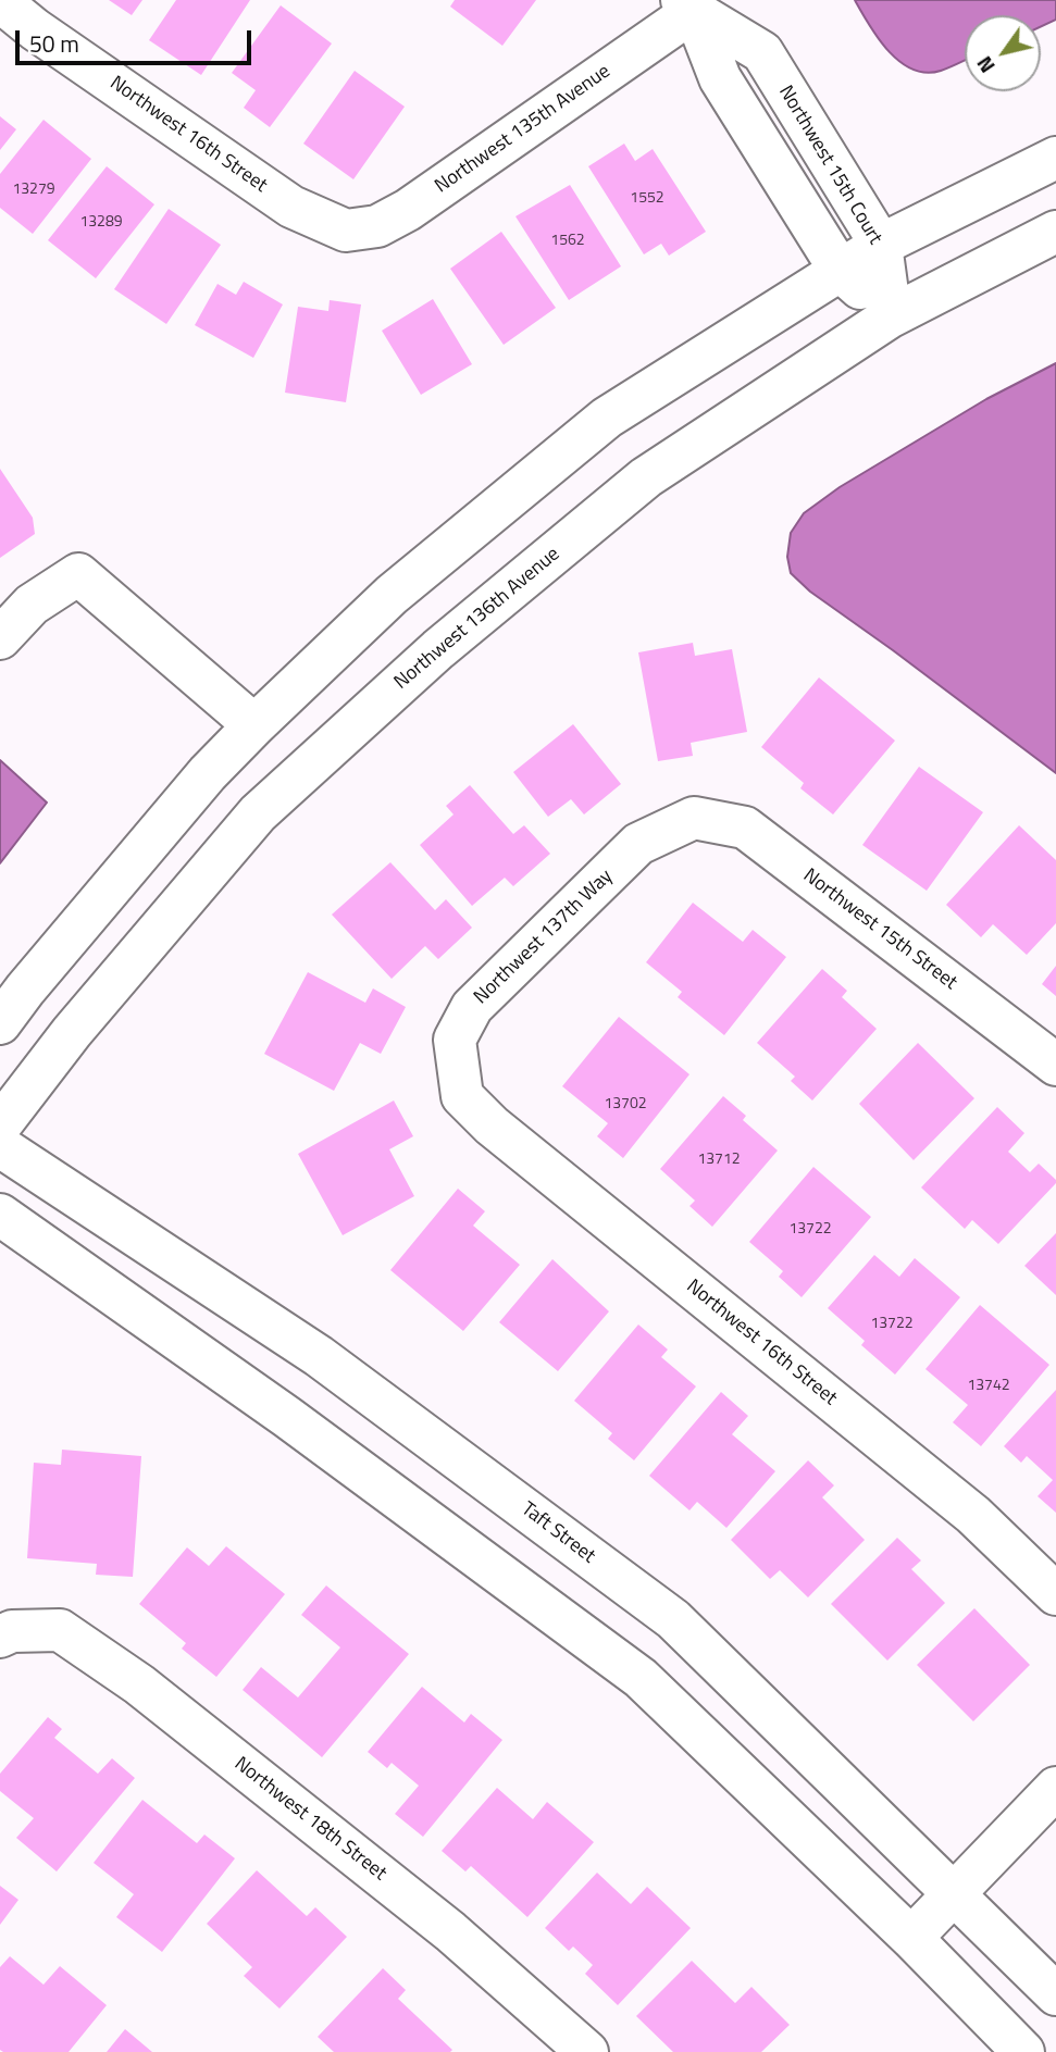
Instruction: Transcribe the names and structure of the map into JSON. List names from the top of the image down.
{
  "streets": {
    "street": [
      "Northwest 135th Avenue",
      "Northwest 16th Street",
      "Northwest 15th Court",
      "Northwest 136th Avenue",
      "Northwest 15th Street",
      "Northwest 137th Way",
      "Taft Street",
      "Northwest 18th Street"
    ]
  },
  "crossings": [
    ["Northwest 135th Avenue", "Northwest 16th Street"],
    ["Northwest 135th Avenue", "Northwest 15th Court"],
    ["Northwest 16th Street", "Northwest 137th Way"],
    ["Northwest 15th Court", "Northwest 136th Avenue"],
    ["Northwest 15th Street", "Northwest 137th Way"]
  ],
  "house_numbers": [
    "13279",
    "1552",
    "13289",
    "1562",
    "13702",
    "13712",
    "13722",
    "13722",
    "13742"
  ],
  "scale_bar": "50 m",
  "north": "bottom left"
}
